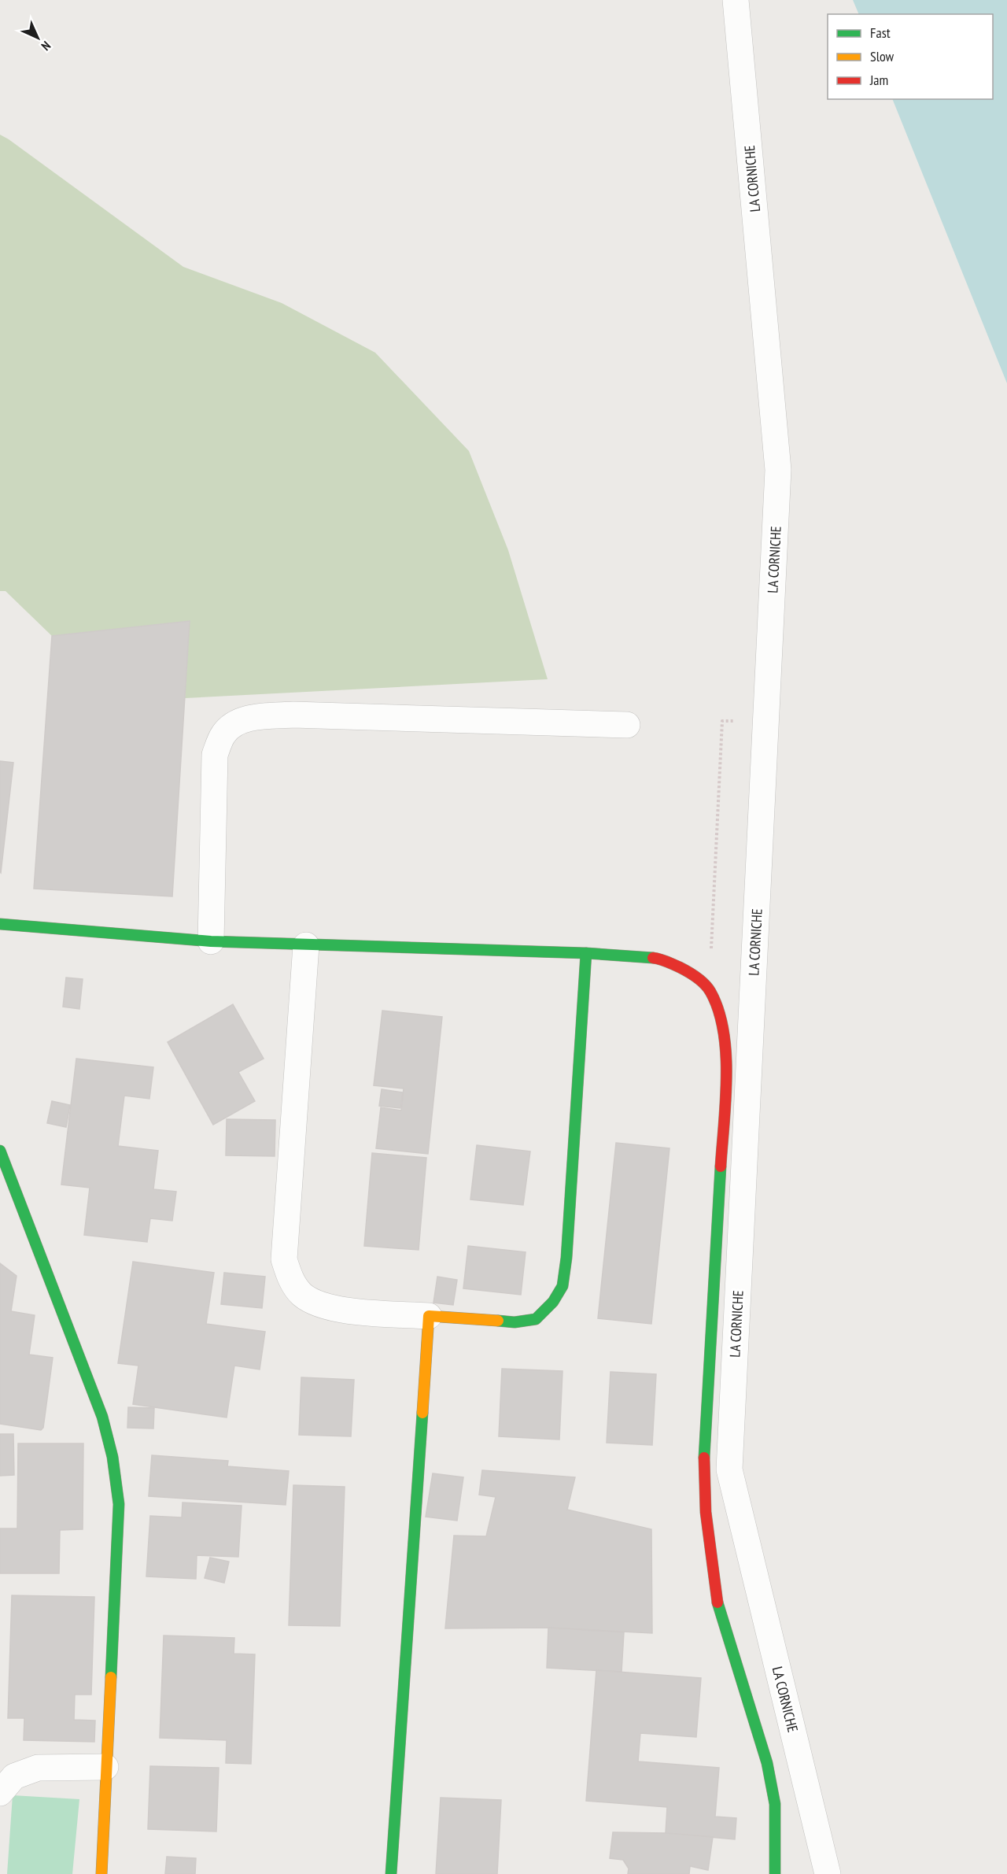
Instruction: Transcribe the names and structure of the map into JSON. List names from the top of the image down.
{
  "streets": {
    "street": ["LA CORNICHE"]
  },
  "legend": ["Fast", "Slow", "Jam"],
  "north": "bottom right"
}
